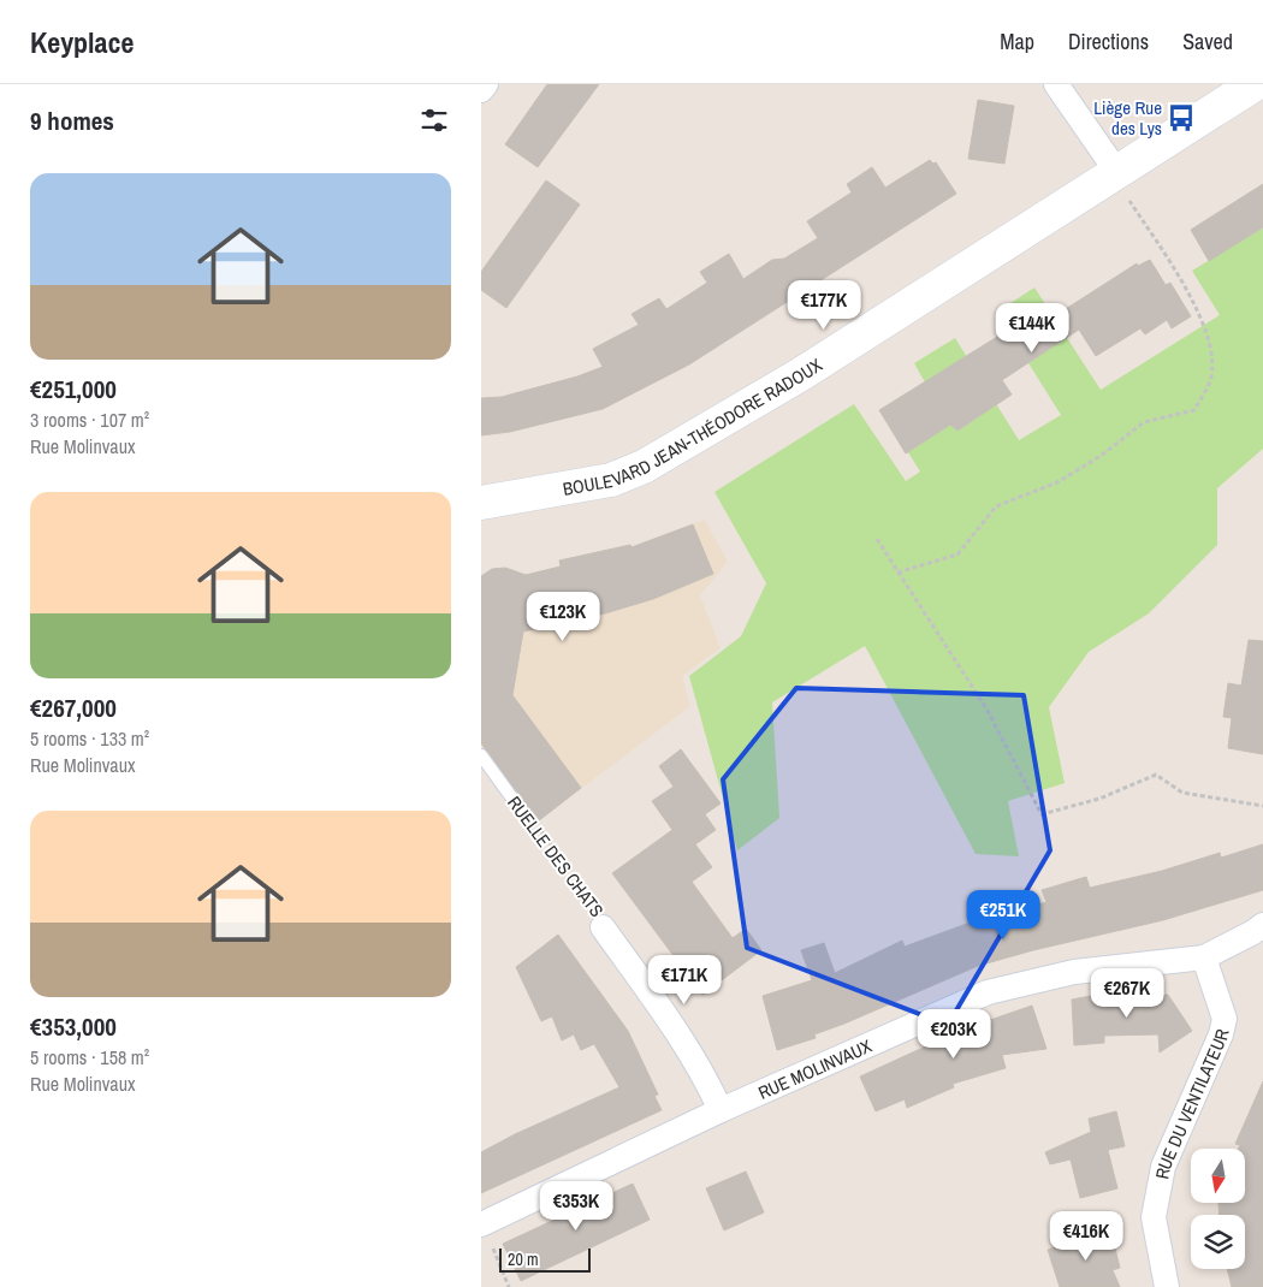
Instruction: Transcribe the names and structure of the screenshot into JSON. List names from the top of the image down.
{
  "streets": {
    "street": [
      "BOULEVARD JEAN-THÉODORE RADOUX",
      "RUELLE DES CHATS",
      "RUE MOLINVAUX",
      "RUE DU VENTILATEUR"
    ]
  },
  "crossings": [
    ["RUELLE DES CHATS", "RUE MOLINVAUX"],
    ["RUE MOLINVAUX", "RUE DU VENTILATEUR"]
  ],
  "places": {
    "bus stop": ["Liège Rue des Lys"]
  },
  "scale_bar": "20 m",
  "north": "bottom",
  "page": {
    "header": "Keyplace",
    "nav": ["Map", "Directions", "Saved"],
    "heading": "9 homes",
    "list": [
      {
        "name": "€251,000",
        "note": "3 rooms · 107 m² · Rue Molinvaux"
      },
      {
        "name": "€267,000",
        "note": "5 rooms · 133 m² · Rue Molinvaux"
      },
      {
        "name": "€353,000",
        "note": "5 rooms · 158 m² · Rue Molinvaux"
      }
    ],
    "price": [
      "€177K",
      "€144K",
      "€123K",
      "€251K",
      "€171K",
      "€267K",
      "€203K",
      "€353K",
      "€416K"
    ],
    "scale": "20 m"
  }
}
